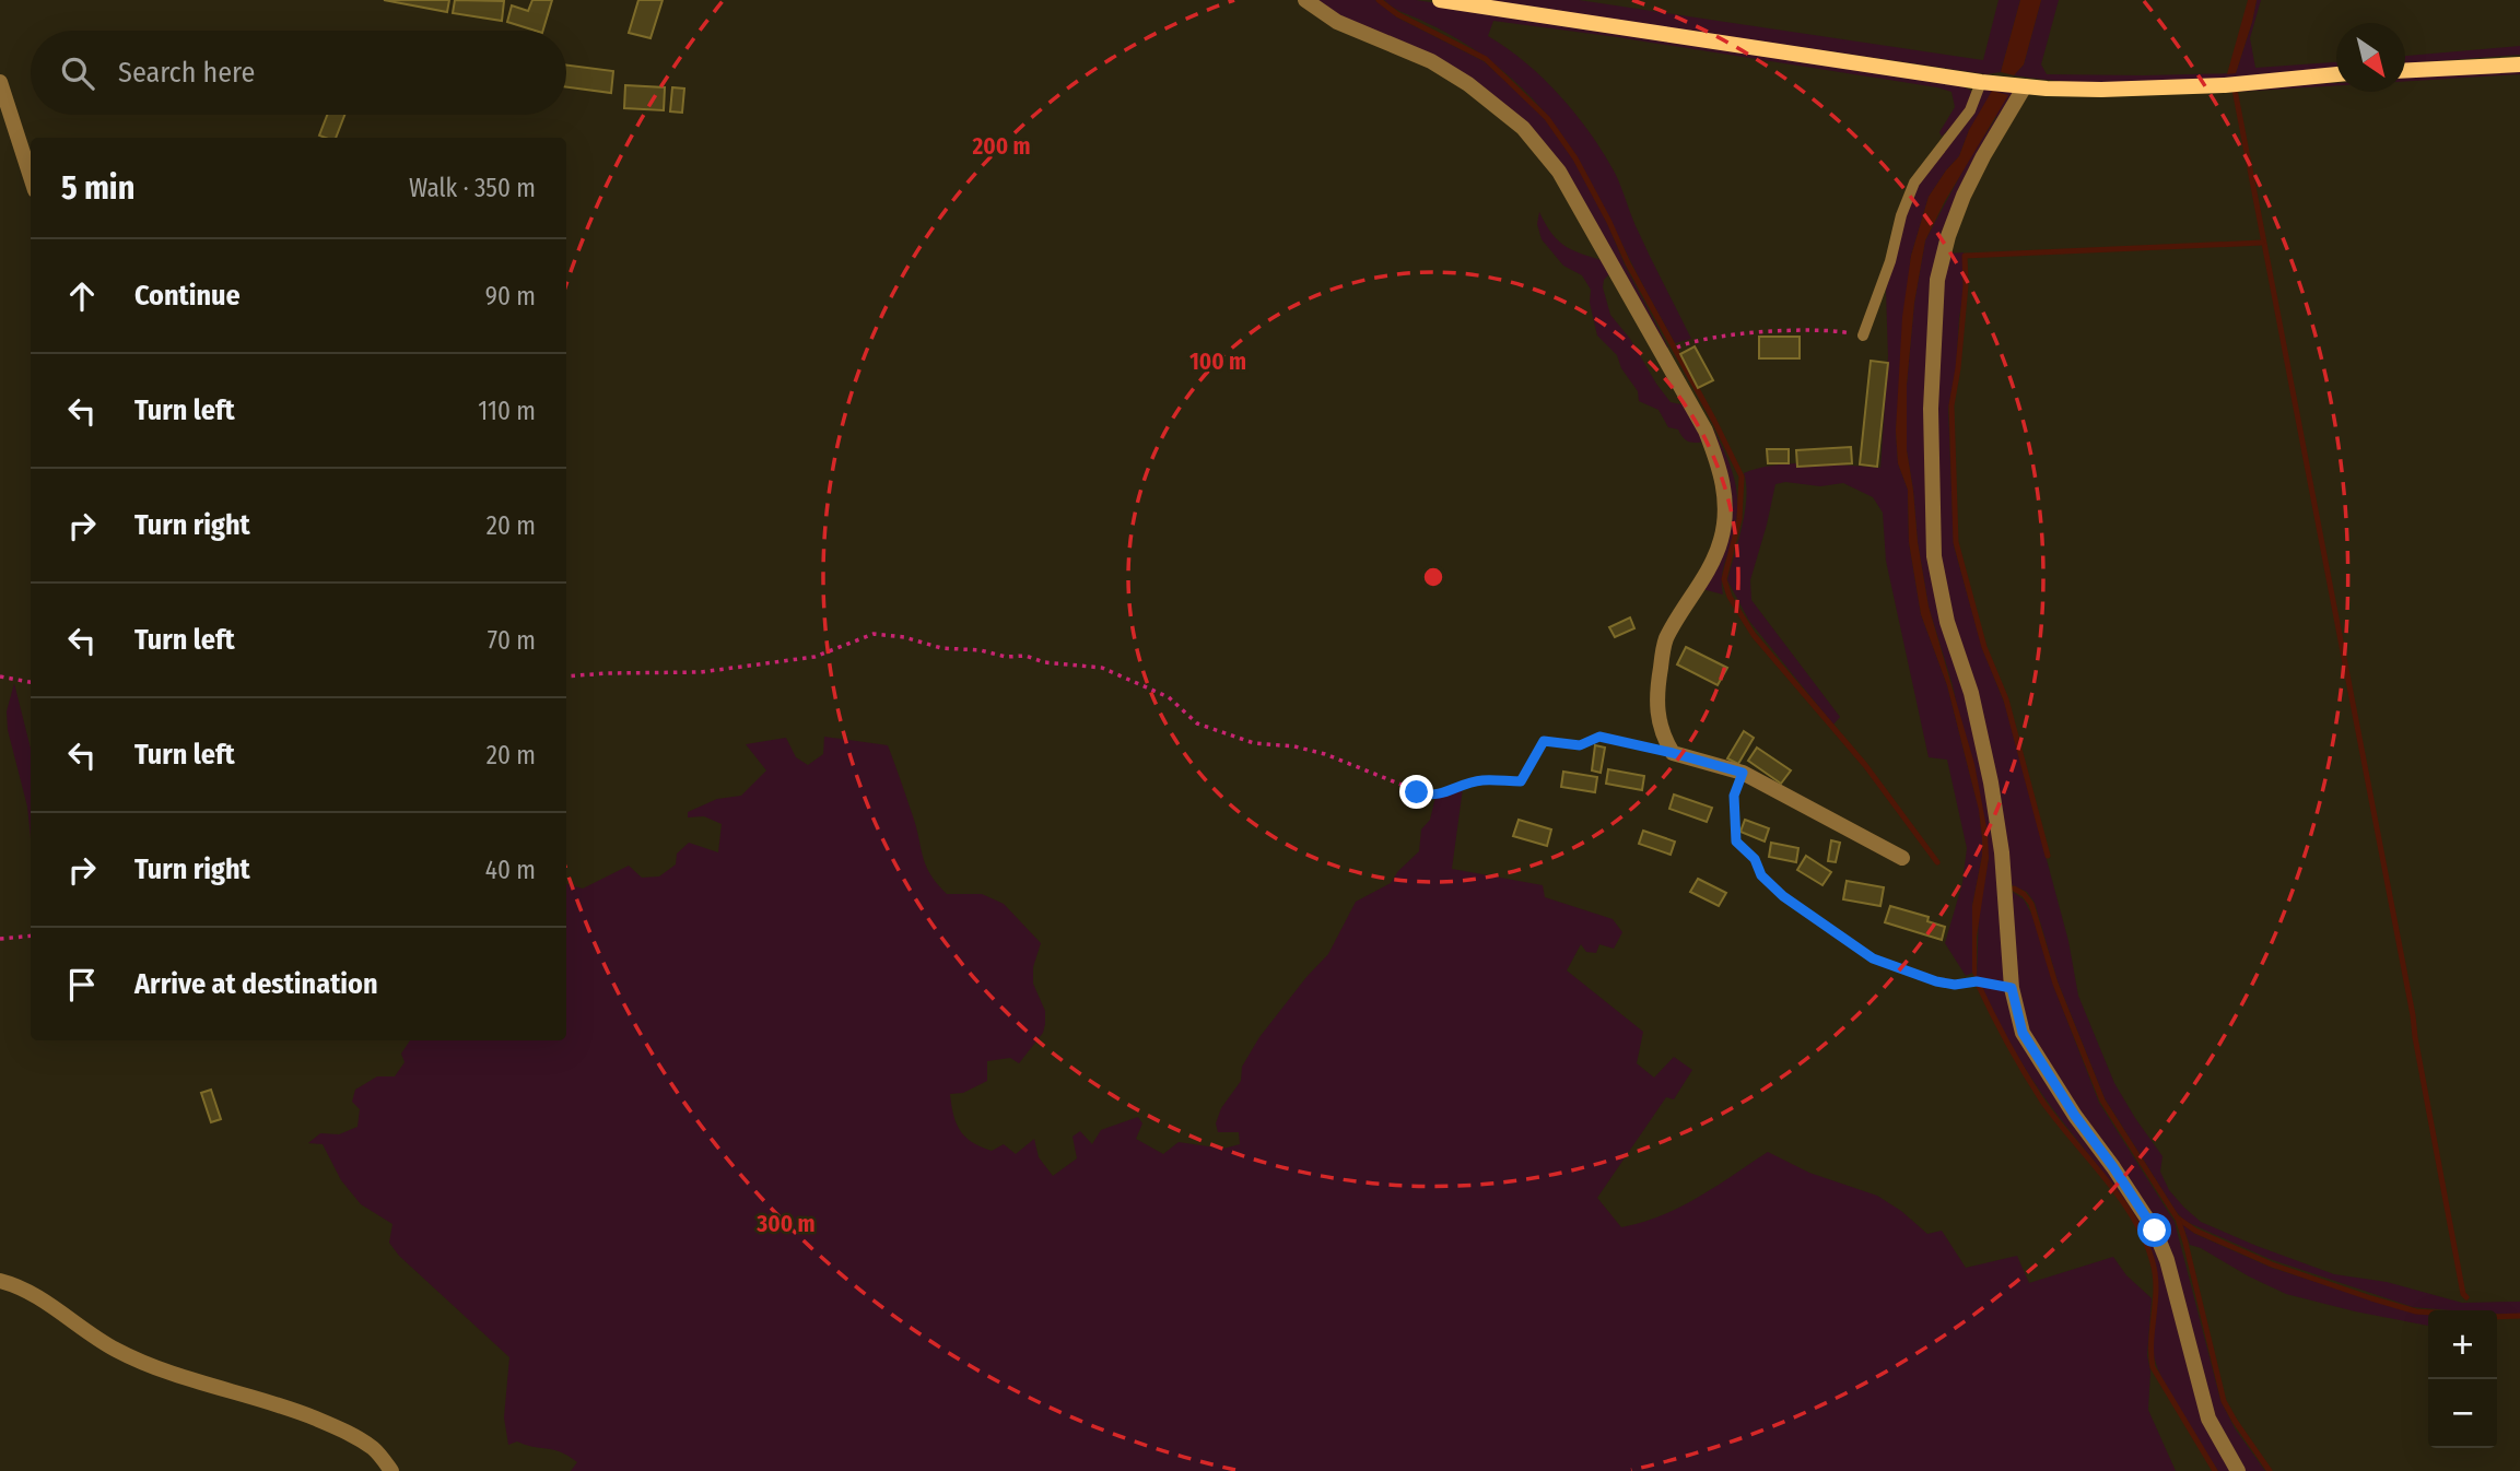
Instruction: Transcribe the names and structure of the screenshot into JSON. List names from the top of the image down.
{
  "north": "bottom right",
  "page": {
    "search": "Search here",
    "heading": ["5 min", "Walk · 350 m"],
    "list": [
      ["Continue", "90 m"],
      ["Turn left", "110 m"],
      ["Turn right", "20 m"],
      ["Turn left", "70 m"],
      ["Turn left", "20 m"],
      ["Turn right", "40 m"],
      "Arrive at destination"
    ],
    "map_buttons": ["+", "−"]
  },
  "rings": ["200 m", "100 m", "300 m"]
}
